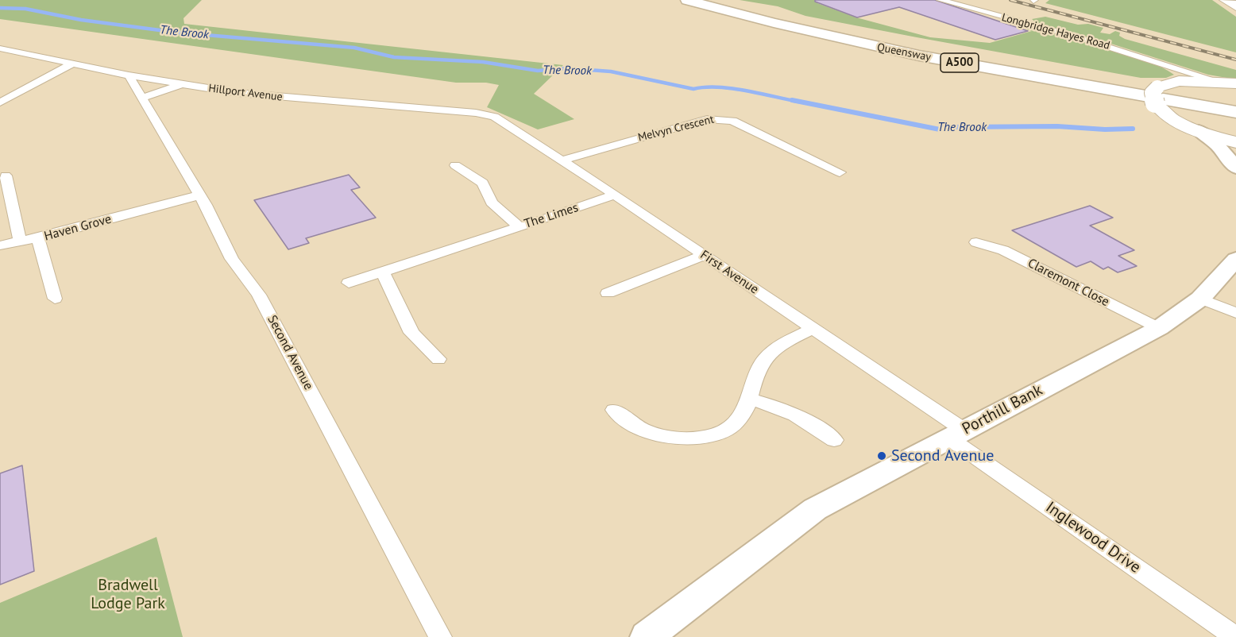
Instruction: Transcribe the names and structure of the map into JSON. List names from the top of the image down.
{
  "streets": {
    "highway": ["Queensway", "A500"],
    "main road": ["Porthill Bank"],
    "street": [
      "Longbridge Hayes Road",
      "Hillport Avenue",
      "Melvyn Crescent",
      "The Limes",
      "Haven Grove",
      "First Avenue",
      "Claremont Close",
      "Second Avenue",
      "Inglewood Drive"
    ]
  },
  "crossings": [
    ["Hillport Avenue", "First Avenue"],
    ["Hillport Avenue", "Second Avenue"],
    ["Melvyn Crescent", "First Avenue"],
    ["The Limes", "First Avenue"],
    ["Haven Grove", "Second Avenue"],
    ["First Avenue", "Porthill Bank"],
    ["First Avenue", "Inglewood Drive"],
    ["Claremont Close", "Porthill Bank"],
    ["Porthill Bank", "Inglewood Drive"]
  ],
  "water": ["The Brook"],
  "parks": ["Bradwell Lodge Park"],
  "places": ["Second Avenue"]
}
